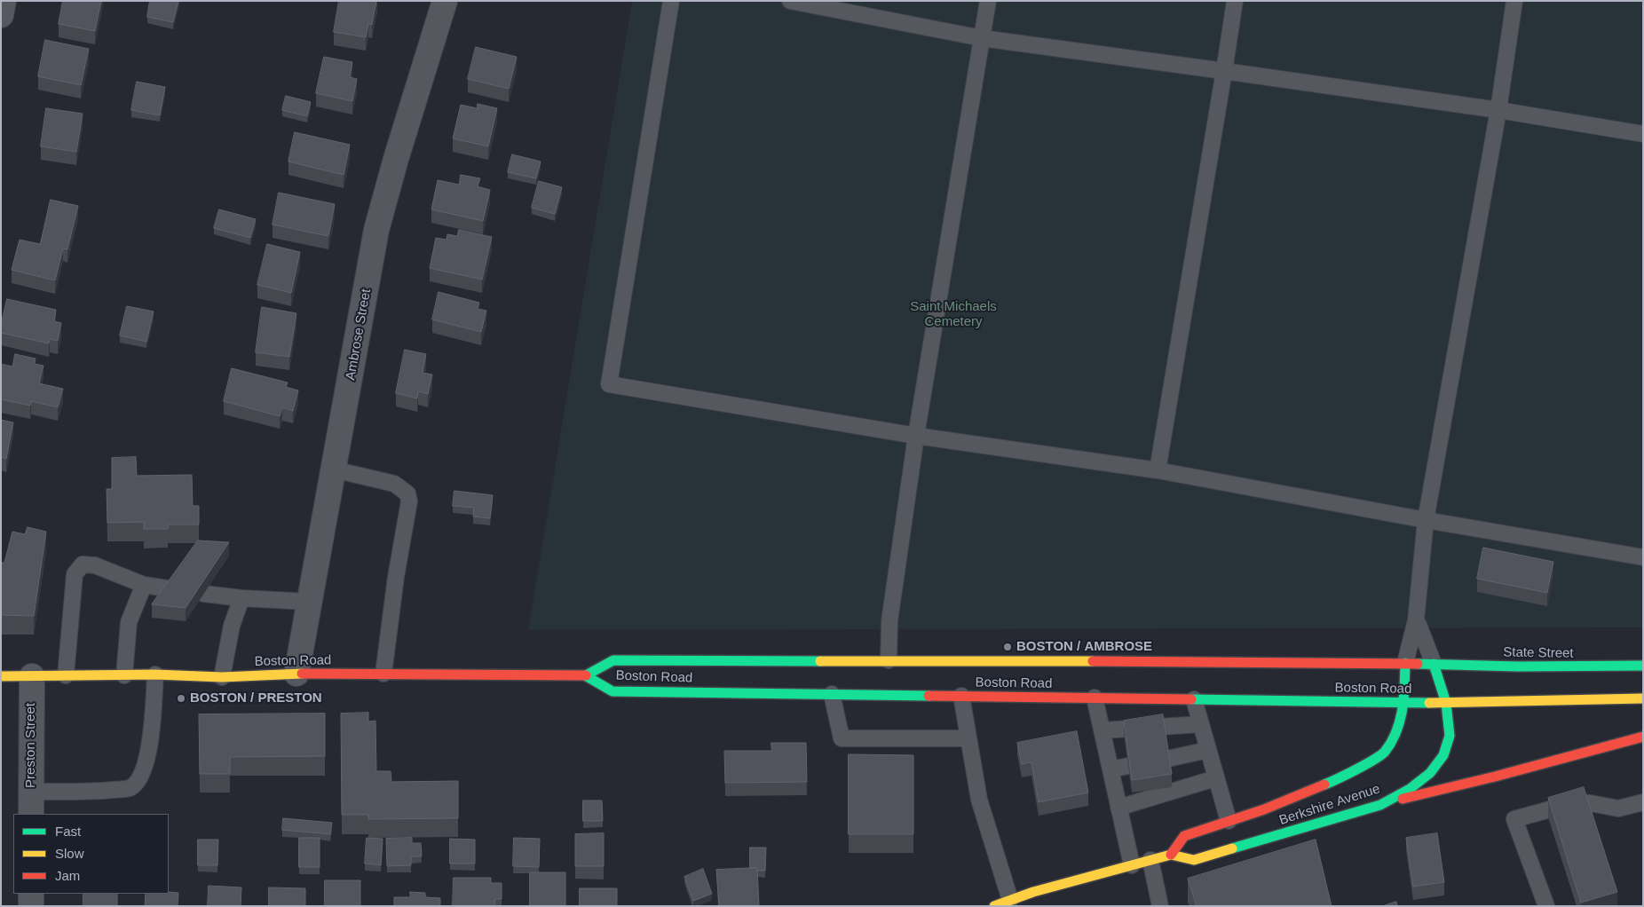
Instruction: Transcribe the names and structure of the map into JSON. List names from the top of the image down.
{
  "streets": {
    "main road": ["State Street", "Boston Road", "Berkshire Avenue"],
    "street": ["Ambrose Street", "Preston Street"]
  },
  "crossings": [
    ["Ambrose Street", "Boston Road"],
    ["State Street", "Boston Road"],
    ["State Street", "Berkshire Avenue"],
    ["Boston Road", "Preston Street"],
    ["Boston Road", "Berkshire Avenue"]
  ],
  "parks": ["Saint Michaels Cemetery"],
  "places": ["BOSTON / AMBROSE", "BOSTON / PRESTON"],
  "legend": ["Fast", "Slow", "Jam"]
}
